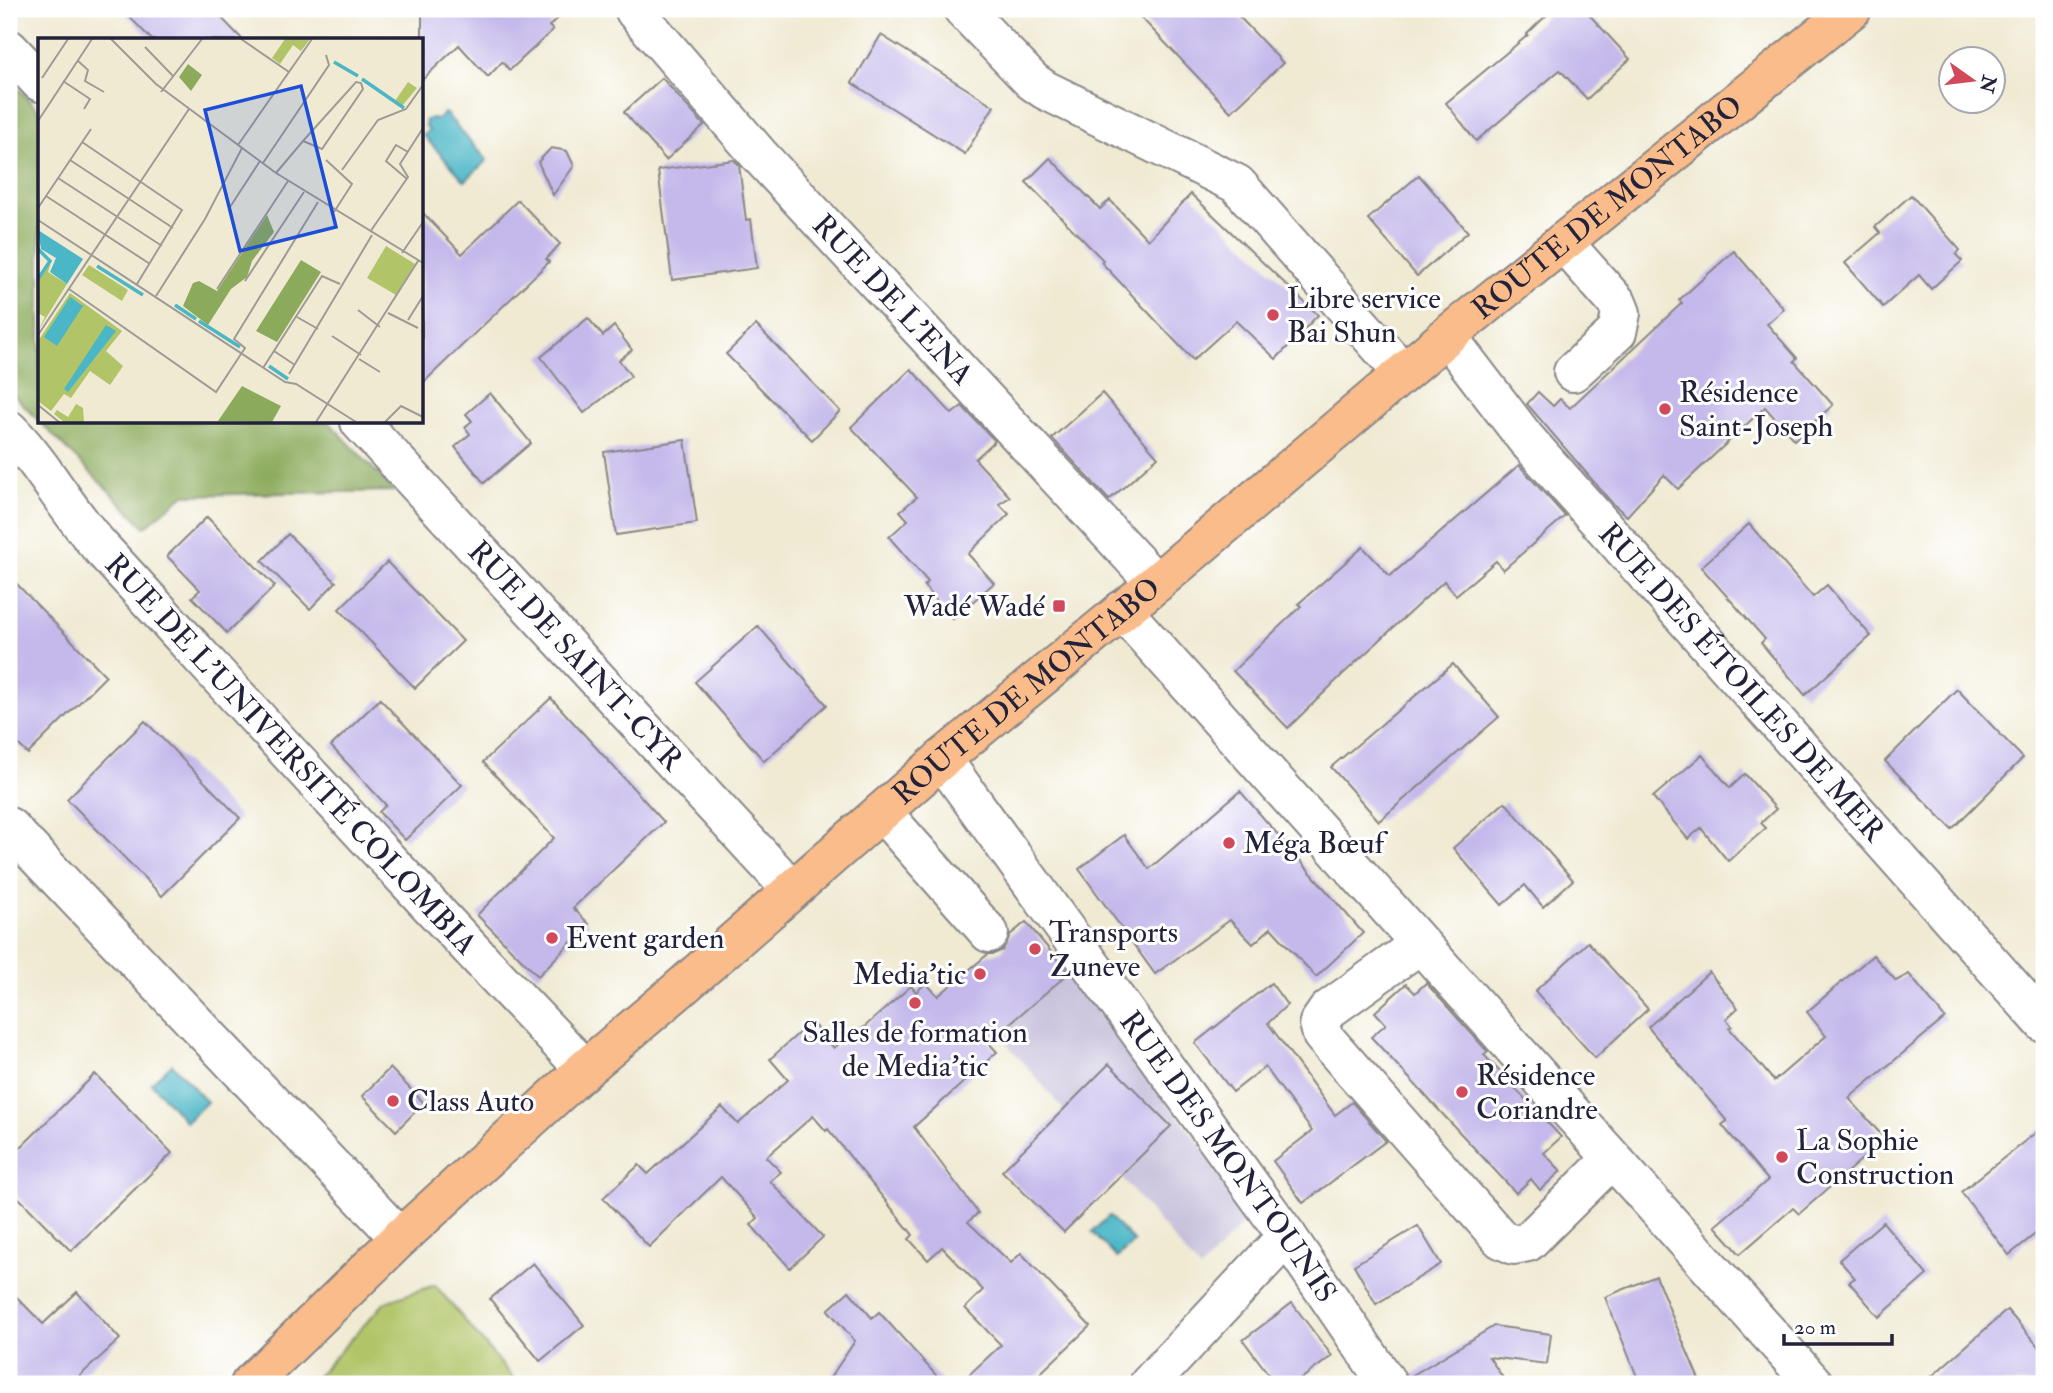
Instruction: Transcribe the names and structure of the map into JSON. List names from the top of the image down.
{
  "streets": {
    "main road": ["ROUTE DE MONTABO"],
    "street": [
      "RUE DE L'ENA",
      "RUE DE SAINT-CYR",
      "RUE DES ÉTOILES DE MER",
      "RUE DE L'UNIVERSITÉ COLOMBIA",
      "RUE DES MONTOUNIS"
    ]
  },
  "crossings": [
    ["ROUTE DE MONTABO", "RUE DE L'ENA"],
    ["ROUTE DE MONTABO", "RUE DE SAINT-CYR"],
    ["ROUTE DE MONTABO", "RUE DES ÉTOILES DE MER"],
    ["ROUTE DE MONTABO", "RUE DE L'UNIVERSITÉ COLOMBIA"],
    ["ROUTE DE MONTABO", "RUE DES MONTOUNIS"]
  ],
  "places": {
    "other": [
      "Libre service Bai Shun",
      "Résidence Saint-Joseph",
      "Méga Bœuf",
      "Event garden",
      "Transports Zuneve",
      "Media'tic",
      "Salles de formation de Media'tic",
      "Résidence Coriandre",
      "Class Auto",
      "La Sophie Construction"
    ],
    "transit": ["Wadé Wadé"]
  },
  "scale_bar": "20 m",
  "north": "right"
}
